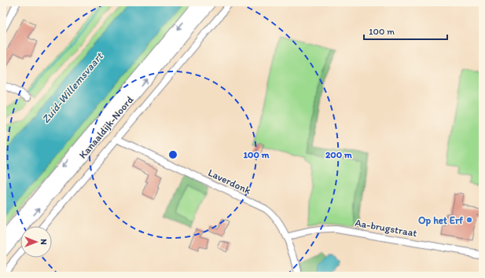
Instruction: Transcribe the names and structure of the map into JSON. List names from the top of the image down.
{
  "streets": {
    "highway": ["Kanaaldijk-Noord"],
    "street": ["Laverdonk", "Aa-brugstraat"]
  },
  "crossings": [
    ["Kanaaldijk-Noord", "Laverdonk"],
    ["Laverdonk", "Aa-brugstraat"]
  ],
  "water": ["Zuid-Willemsvaart"],
  "places": ["Op het Erf"],
  "scale_bar": "100 m",
  "north": "right",
  "rings": ["100 m", "200 m"]
}
